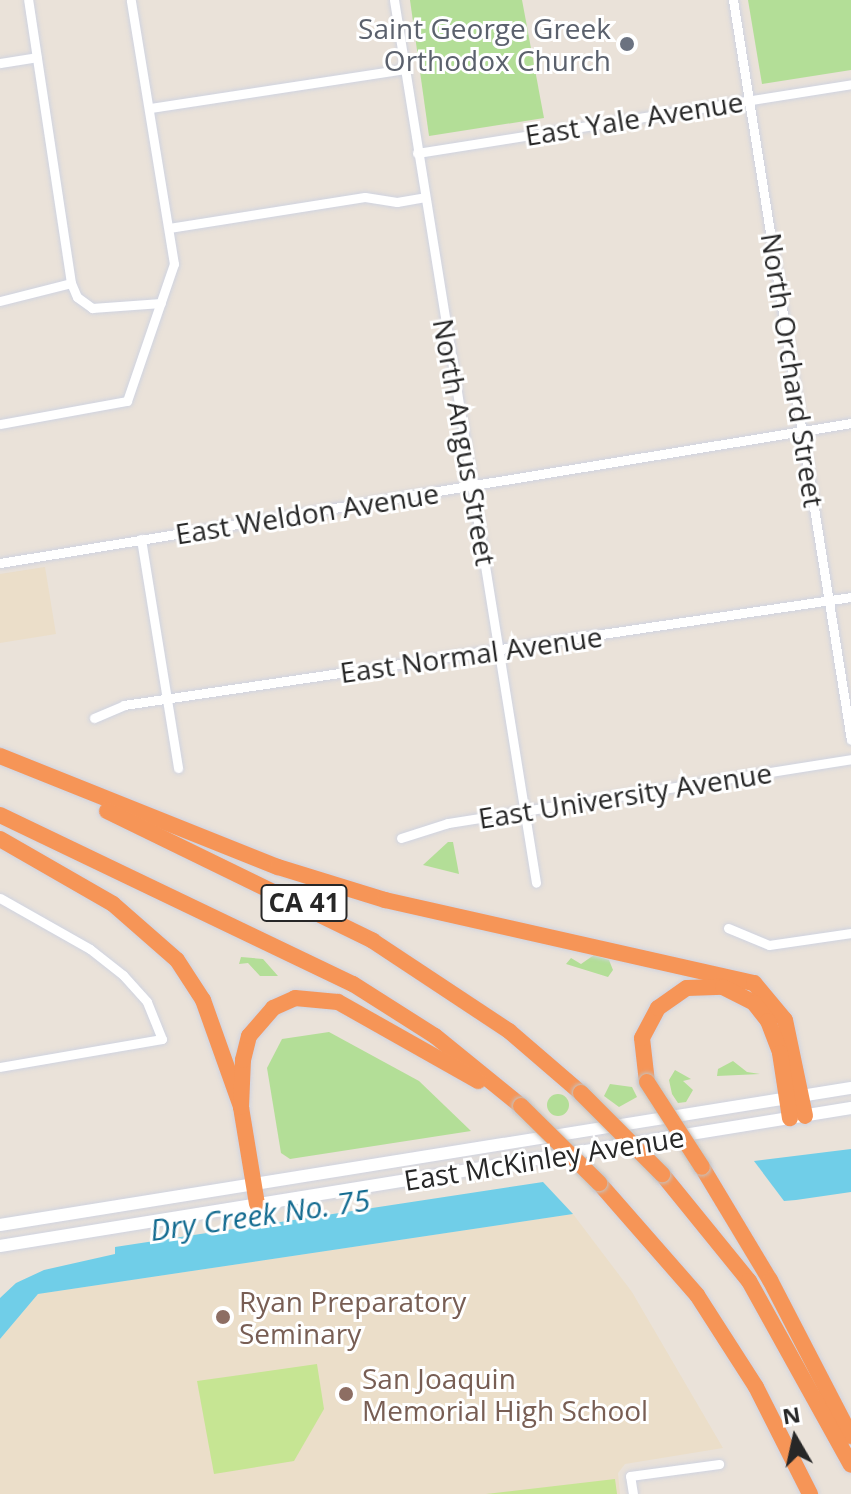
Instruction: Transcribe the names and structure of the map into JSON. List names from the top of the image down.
{
  "streets": {
    "highway": ["CA 41"],
    "main road": ["East McKinley Avenue"],
    "street": [
      "East Yale Avenue",
      "North Orchard Street",
      "North Angus Street",
      "East Weldon Avenue",
      "East Normal Avenue",
      "East University Avenue"
    ]
  },
  "crossings": [
    ["East Yale Avenue", "North Orchard Street"],
    ["East Yale Avenue", "North Angus Street"],
    ["North Orchard Street", "East Weldon Avenue"],
    ["North Orchard Street", "East Normal Avenue"],
    ["North Angus Street", "East Weldon Avenue"],
    ["North Angus Street", "East Normal Avenue"],
    ["North Angus Street", "East University Avenue"]
  ],
  "water": ["Dry Creek No. 75"],
  "places": ["Saint George Greek Orthodox Church", "Ryan Preparatory Seminary", "San Joaquin Memorial High School"],
  "north": "top"
}
